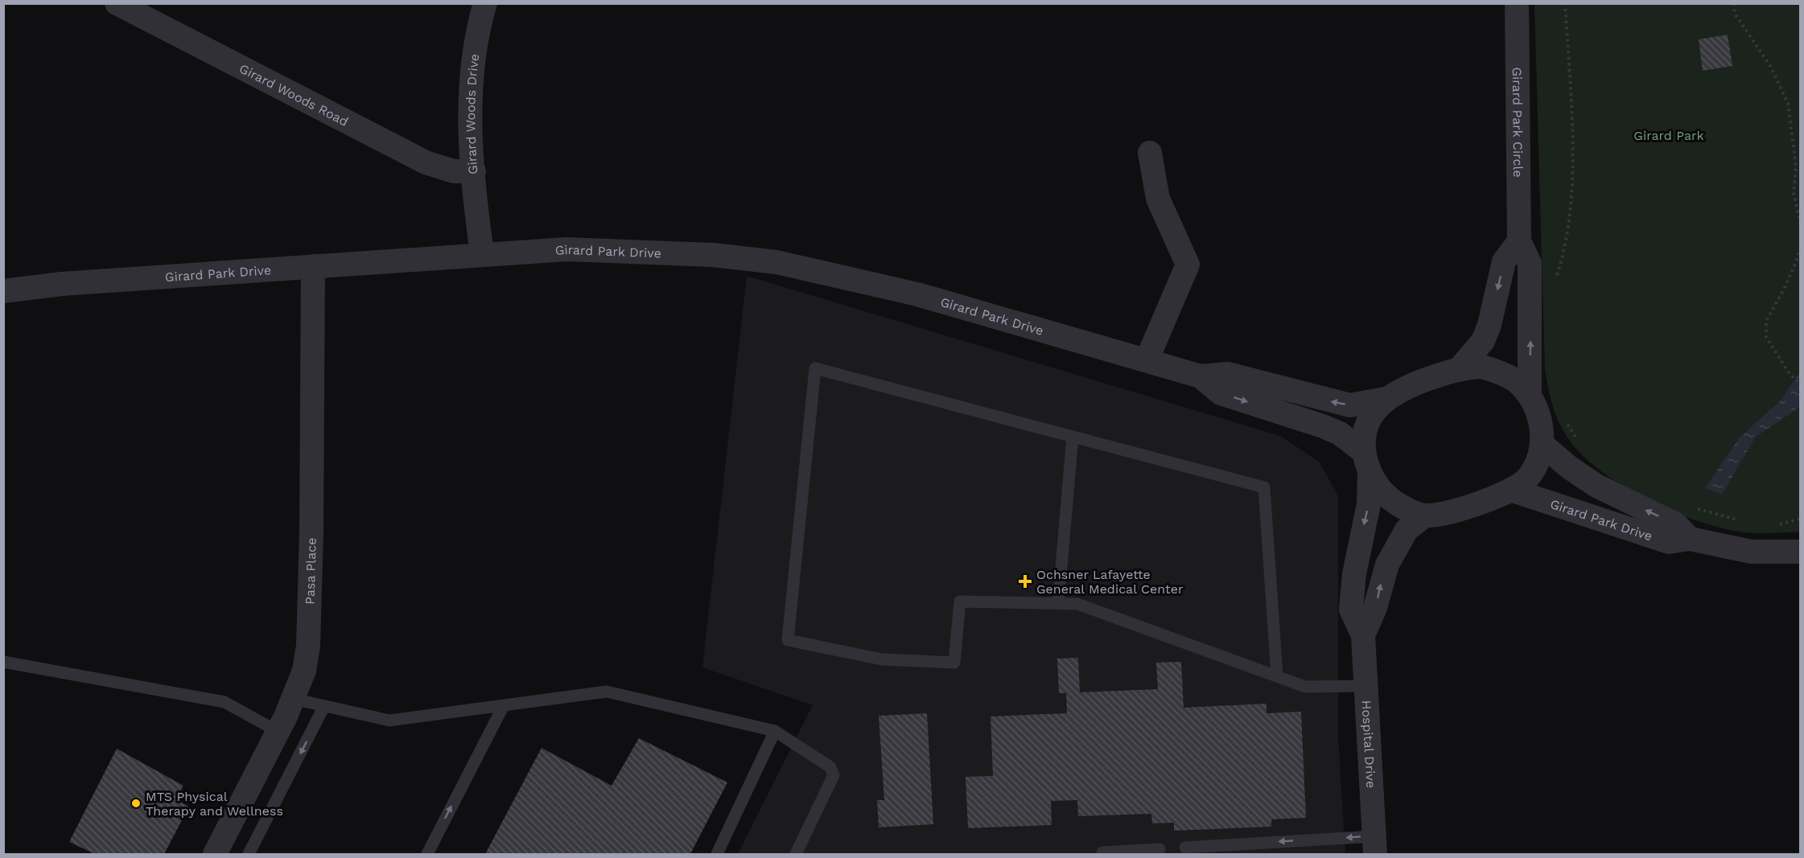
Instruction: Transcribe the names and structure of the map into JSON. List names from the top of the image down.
{
  "streets": {
    "street": [
      "Girard Woods Road",
      "Girard Woods Drive",
      "Girard Park Circle",
      "Girard Park Drive",
      "Pasa Place",
      "Hospital Drive"
    ]
  },
  "crossings": [
    ["Girard Woods Road", "Girard Woods Drive"],
    ["Girard Woods Drive", "Girard Park Drive"],
    ["Girard Park Circle", "Girard Park Drive"],
    ["Girard Park Circle", "Hospital Drive"],
    ["Girard Park Drive", "Pasa Place"],
    ["Girard Park Drive", "Hospital Drive"]
  ],
  "one_way": ["Girard Park Circle"],
  "parks": ["Girard Park"],
  "places": {
    "health": ["Ochsner Lafayette General Medical Center"],
    "other": ["MTS Physical Therapy and Wellness"]
  }
}
